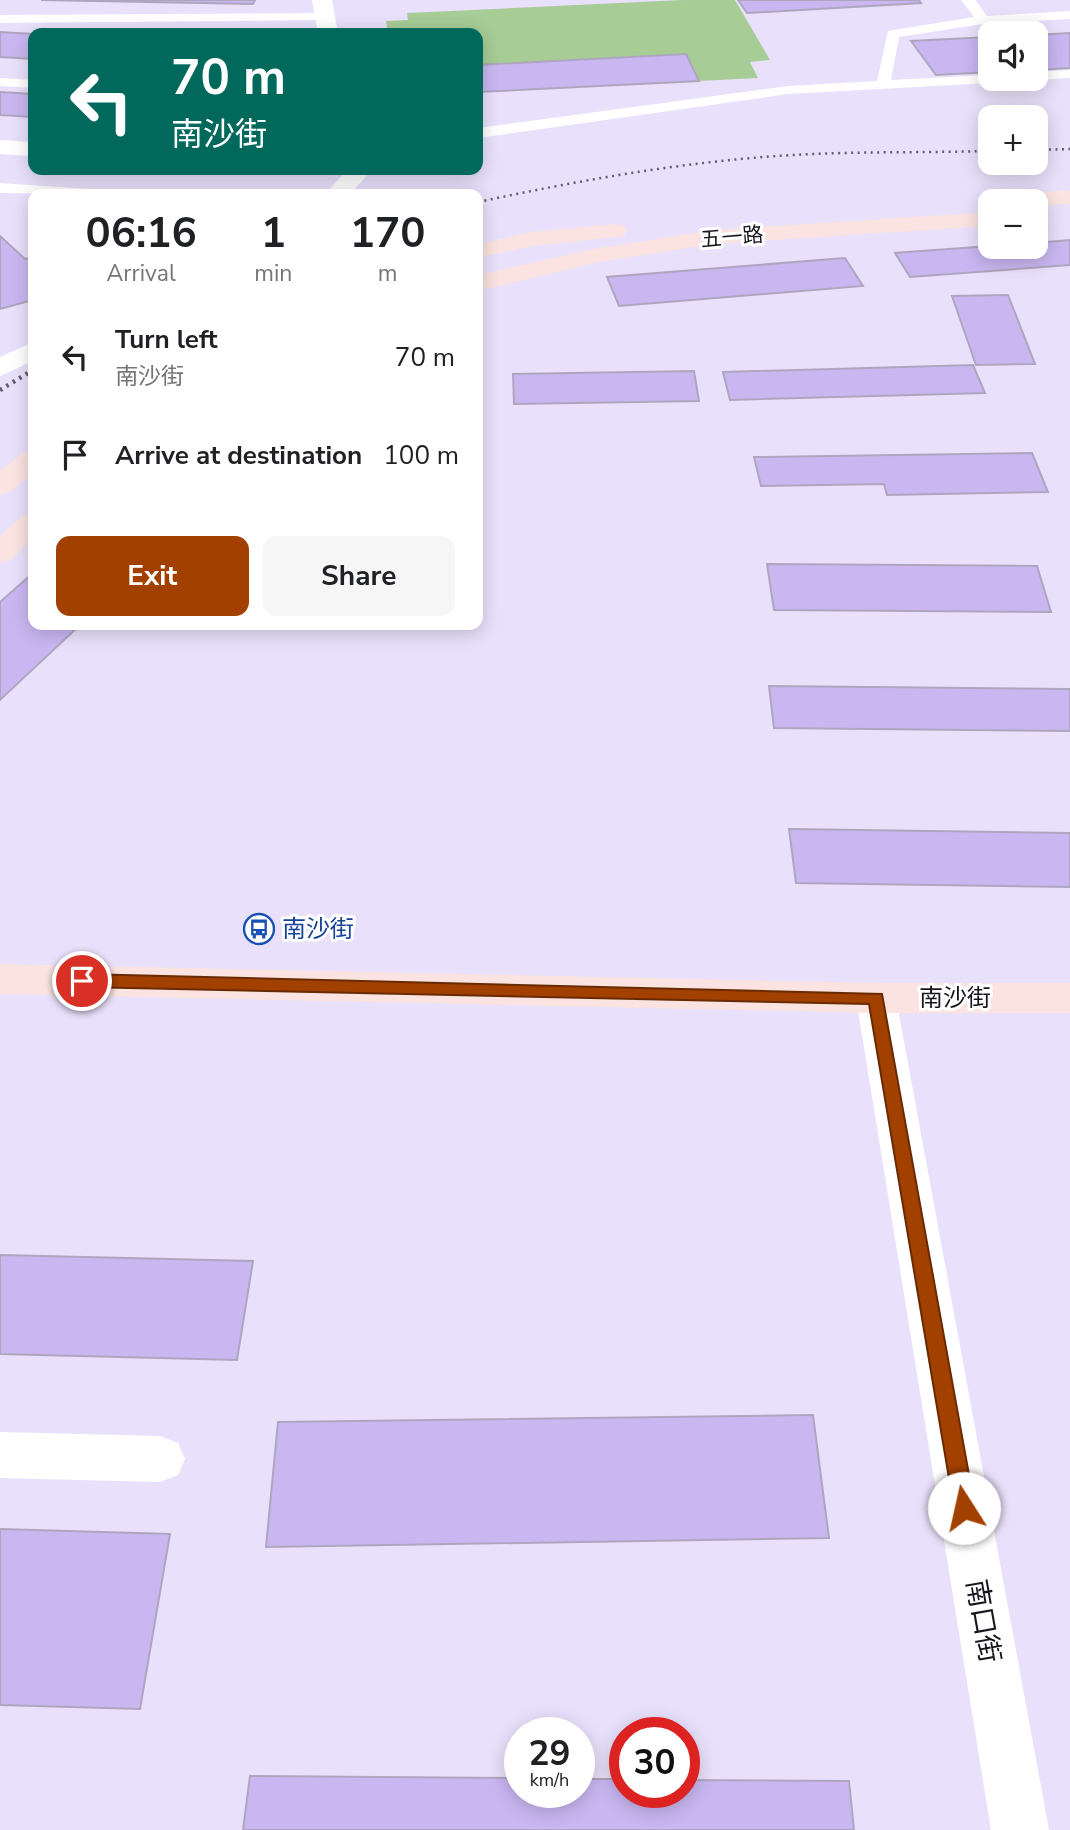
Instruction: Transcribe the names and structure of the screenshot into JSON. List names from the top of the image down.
{
  "streets": {
    "main road": ["五一路", "南沙街"],
    "street": ["南口街"]
  },
  "crossings": [
    ["南沙街", "南口街"]
  ],
  "places": {
    "bus stop": ["南沙街"]
  },
  "page": {
    "map_buttons": ["+", "−"],
    "turn": ["70 m", "南沙街"],
    "eta": [
      "06:16",
      "Arrival",
      "1",
      "min",
      "170",
      "m"
    ],
    "list": [
      {
        "name": "Turn left",
        "note": "南沙街",
        "value": "70 m"
      },
      {
        "name": "Arrive at destination",
        "value": "100 m"
      }
    ],
    "buttons": ["Exit", "Share"],
    "speed": "29 km/h",
    "limit": "30"
  }
}
